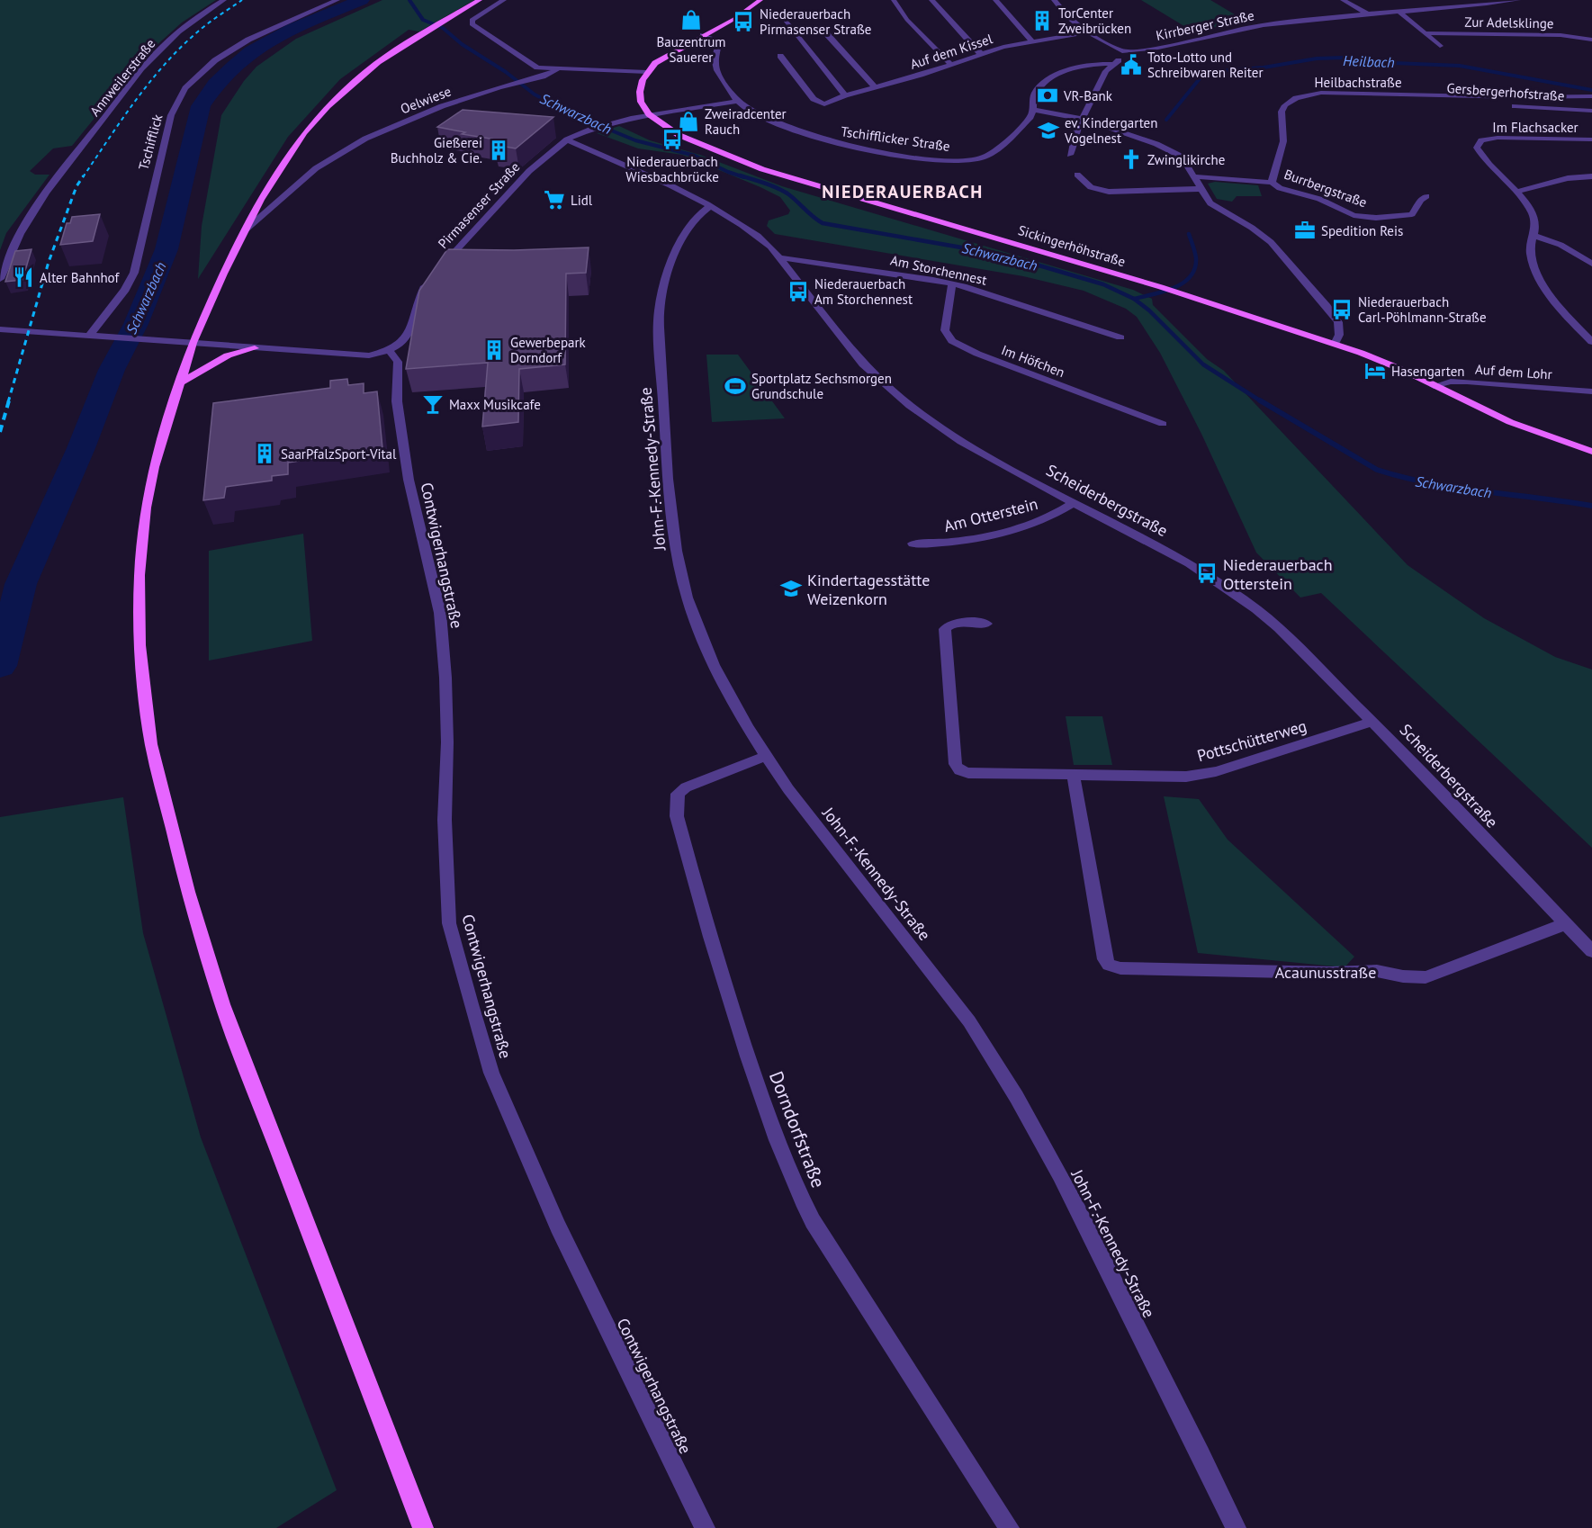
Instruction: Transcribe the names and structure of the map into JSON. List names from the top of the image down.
{
  "streets": {
    "main road": ["Sickingerhöhstraße"],
    "street": [
      "Zur Adelsklinge",
      "Kirrberger Straße",
      "Auf dem Kissel",
      "Annweilerstraße",
      "Heilbachstraße",
      "Gersbergerhofstraße",
      "Oelwiese",
      "Im Flachsacker",
      "Tschifflicker Straße",
      "Tschifflick",
      "Burrbergstraße",
      "Pirmasenser Straße",
      "Am Storchennest",
      "Im Höfchen",
      "Auf dem Lohr",
      "John-F.-Kennedy-Straße",
      "Scheiderbergstraße",
      "Am Otterstein",
      "Contwigerhangstraße",
      "Pottschütterweg",
      "Acaunusstraße",
      "Dorndorfstraße"
    ]
  },
  "crossings": [
    ["Heilbachstraße", "Gersbergerhofstraße"],
    ["Heilbachstraße", "Burrbergstraße"],
    ["Tschifflicker Straße", "Pirmasenser Straße"],
    ["Pirmasenser Straße", "Sickingerhöhstraße"],
    ["Pirmasenser Straße", "Scheiderbergstraße"],
    ["Sickingerhöhstraße", "Auf dem Lohr"],
    ["Am Storchennest", "Im Höfchen"],
    ["Am Storchennest", "Scheiderbergstraße"],
    ["John-F.-Kennedy-Straße", "Scheiderbergstraße"],
    ["John-F.-Kennedy-Straße", "Dorndorfstraße"],
    ["Scheiderbergstraße", "Am Otterstein"],
    ["Scheiderbergstraße", "Pottschütterweg"],
    ["Scheiderbergstraße", "Acaunusstraße"],
    ["Pottschütterweg", "Acaunusstraße"]
  ],
  "districts": ["NIEDERAUERBACH"],
  "water": ["Heilbach", "Schwarzbach"],
  "places": {
    "shop": ["Bauzentrum Sauerer", "Zweiradcenter Rauch"],
    "building": [
      "TorCenter Zweibrücken",
      "Gießerei Buchholz & Cie.",
      "Gewerbepark Dorndorf",
      "SaarPfalzSport-Vital"
    ],
    "bus stop": [
      "Niederauerbach Pirmasenser Straße",
      "Niederauerbach Wiesbachbrücke",
      "Niederauerbach Am Storchennest",
      "Niederauerbach Carl-Pöhlmann-Straße",
      "Niederauerbach Otterstein"
    ],
    "public building": ["Toto-Lotto und Schreibwaren Reiter"],
    "bank": ["VR-Bank"],
    "school or university": ["ev. Kindergarten Vogelnest", "Kindertagesstätte Weizenkorn"],
    "church": ["Zwinglikirche"],
    "supermarket": ["Lidl"],
    "office": ["Spedition Reis"],
    "restaurant": ["Alter Bahnhof"],
    "hotel": ["Hasengarten"],
    "sports": ["Sportplatz Sechsmorgen Grundschule"],
    "bar": ["Maxx Musikcafe"]
  }
}
